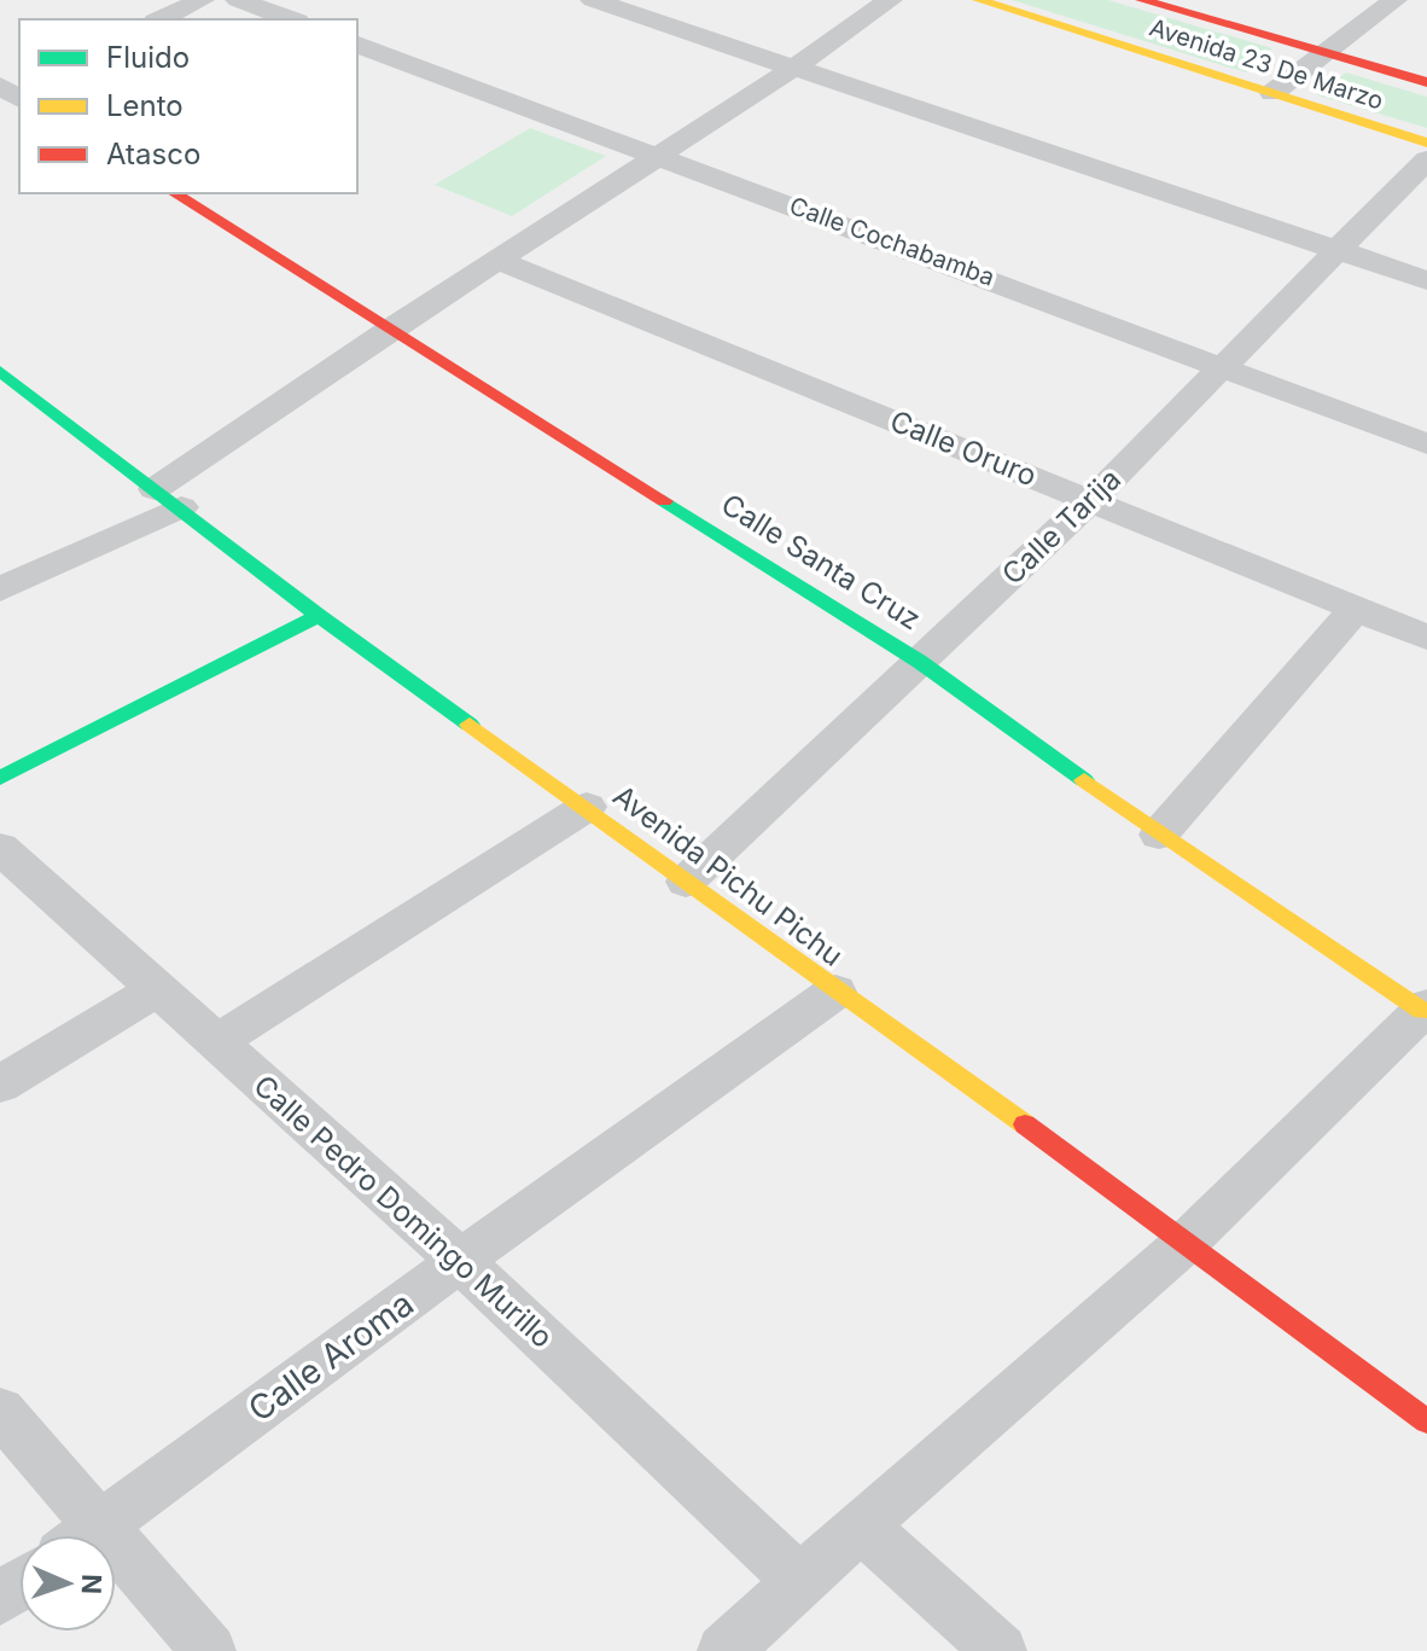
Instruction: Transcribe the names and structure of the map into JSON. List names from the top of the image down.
{
  "streets": {
    "street": [
      "Avenida 23 De Marzo",
      "Calle Cochabamba",
      "Calle Oruro",
      "Calle Tarija",
      "Calle Santa Cruz",
      "Avenida Pichu Pichu",
      "Calle Pedro Domingo Murillo",
      "Calle Aroma"
    ]
  },
  "crossings": [
    ["Calle Cochabamba", "Calle Tarija"],
    ["Calle Oruro", "Calle Tarija"],
    ["Calle Tarija", "Calle Santa Cruz"],
    ["Calle Tarija", "Avenida Pichu Pichu"],
    ["Avenida Pichu Pichu", "Calle Aroma"],
    ["Calle Pedro Domingo Murillo", "Calle Aroma"]
  ],
  "legend": ["Fluido", "Lento", "Atasco"],
  "north": "right"
}
